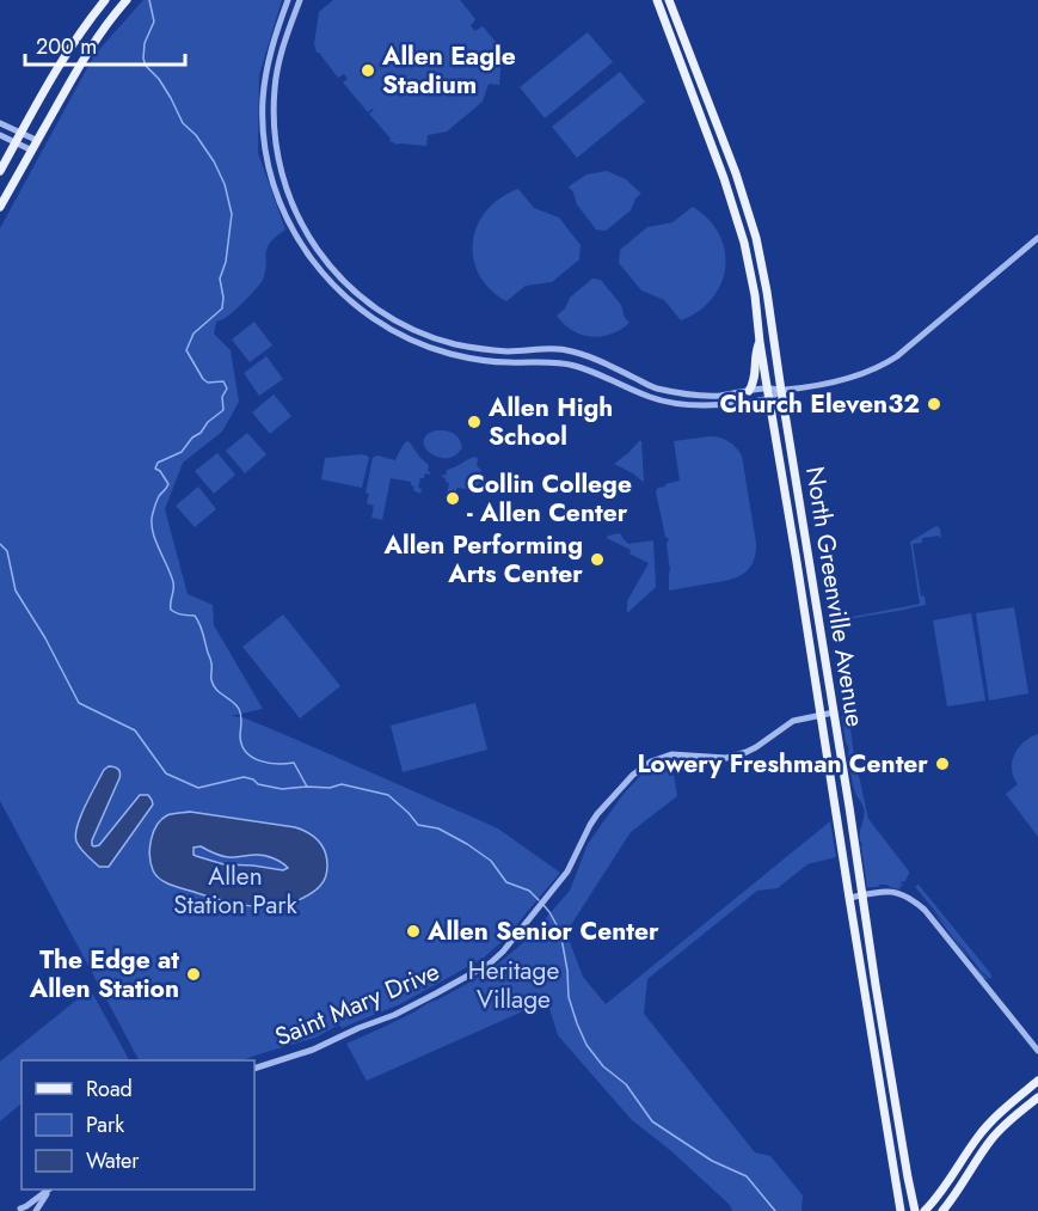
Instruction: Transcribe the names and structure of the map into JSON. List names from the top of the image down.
{
  "streets": {
    "main road": ["North Greenville Avenue"],
    "street": ["Saint Mary Drive"]
  },
  "crossings": [
    ["North Greenville Avenue", "Saint Mary Drive"]
  ],
  "parks": ["Allen Station Park", "Heritage Village"],
  "places": [
    "Allen Eagle Stadium",
    "Church Eleven32",
    "Allen High School",
    "Collin College - Allen Center",
    "Allen Performing Arts Center",
    "Lowery Freshman Center",
    "Allen Senior Center",
    "The Edge at Allen Station"
  ],
  "legend": ["Road", "Park", "Water"],
  "scale_bar": "200 m"
}
